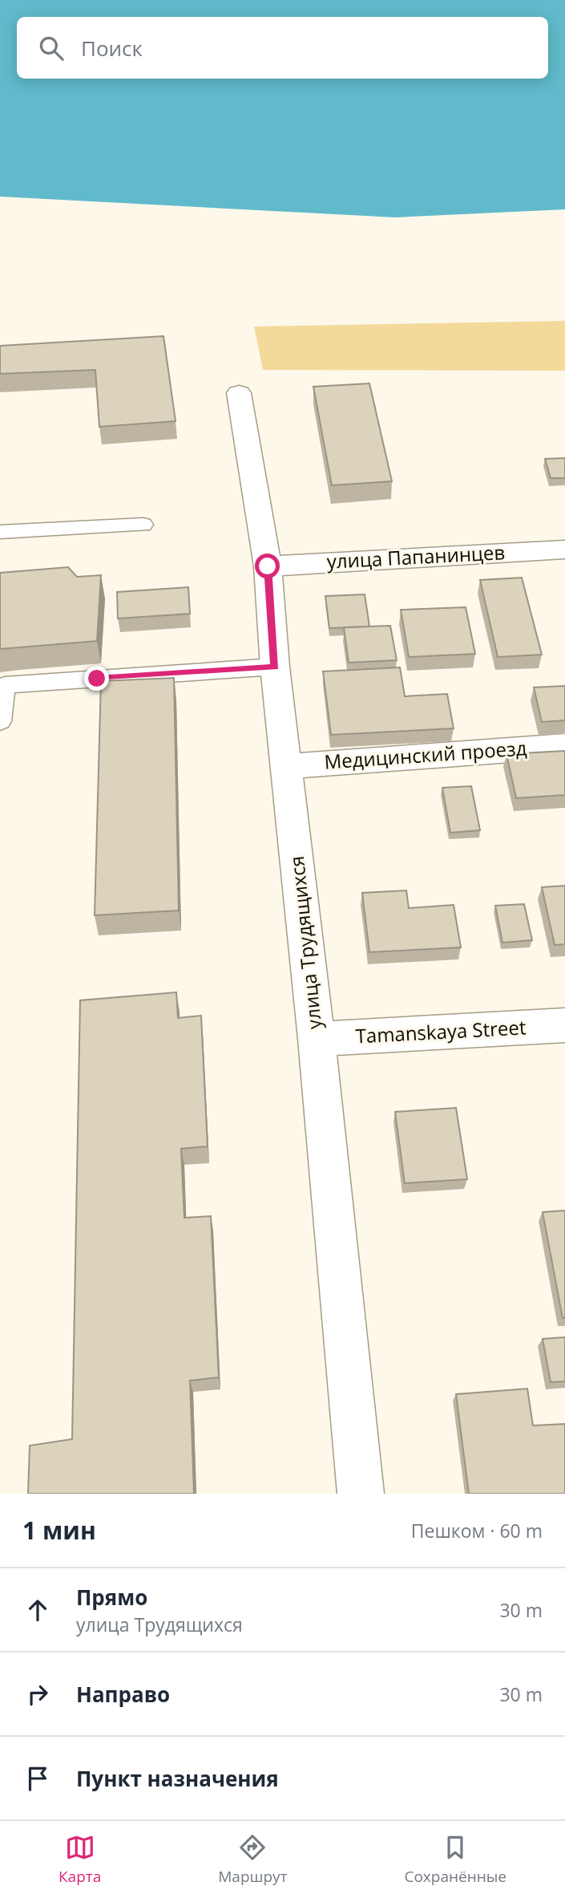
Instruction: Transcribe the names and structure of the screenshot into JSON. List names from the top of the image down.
{
  "streets": {
    "street": [
      "улица Папанинцев",
      "Медицинский проезд",
      "улица Трудящихся",
      "Tamanskaya Street"
    ]
  },
  "crossings": [
    ["улица Папанинцев", "улица Трудящихся"],
    ["Медицинский проезд", "улица Трудящихся"],
    ["улица Трудящихся", "Tamanskaya Street"]
  ],
  "page": {
    "search": "Поиск",
    "heading": ["1 мин", "Пешком · 60 m"],
    "list": [
      ["Прямо", "улица Трудящихся", "30 m"],
      ["Направо", "30 m"],
      "Пункт назначения"
    ],
    "nav": ["Карта", "Маршрут", "Сохранённые"]
  }
}
